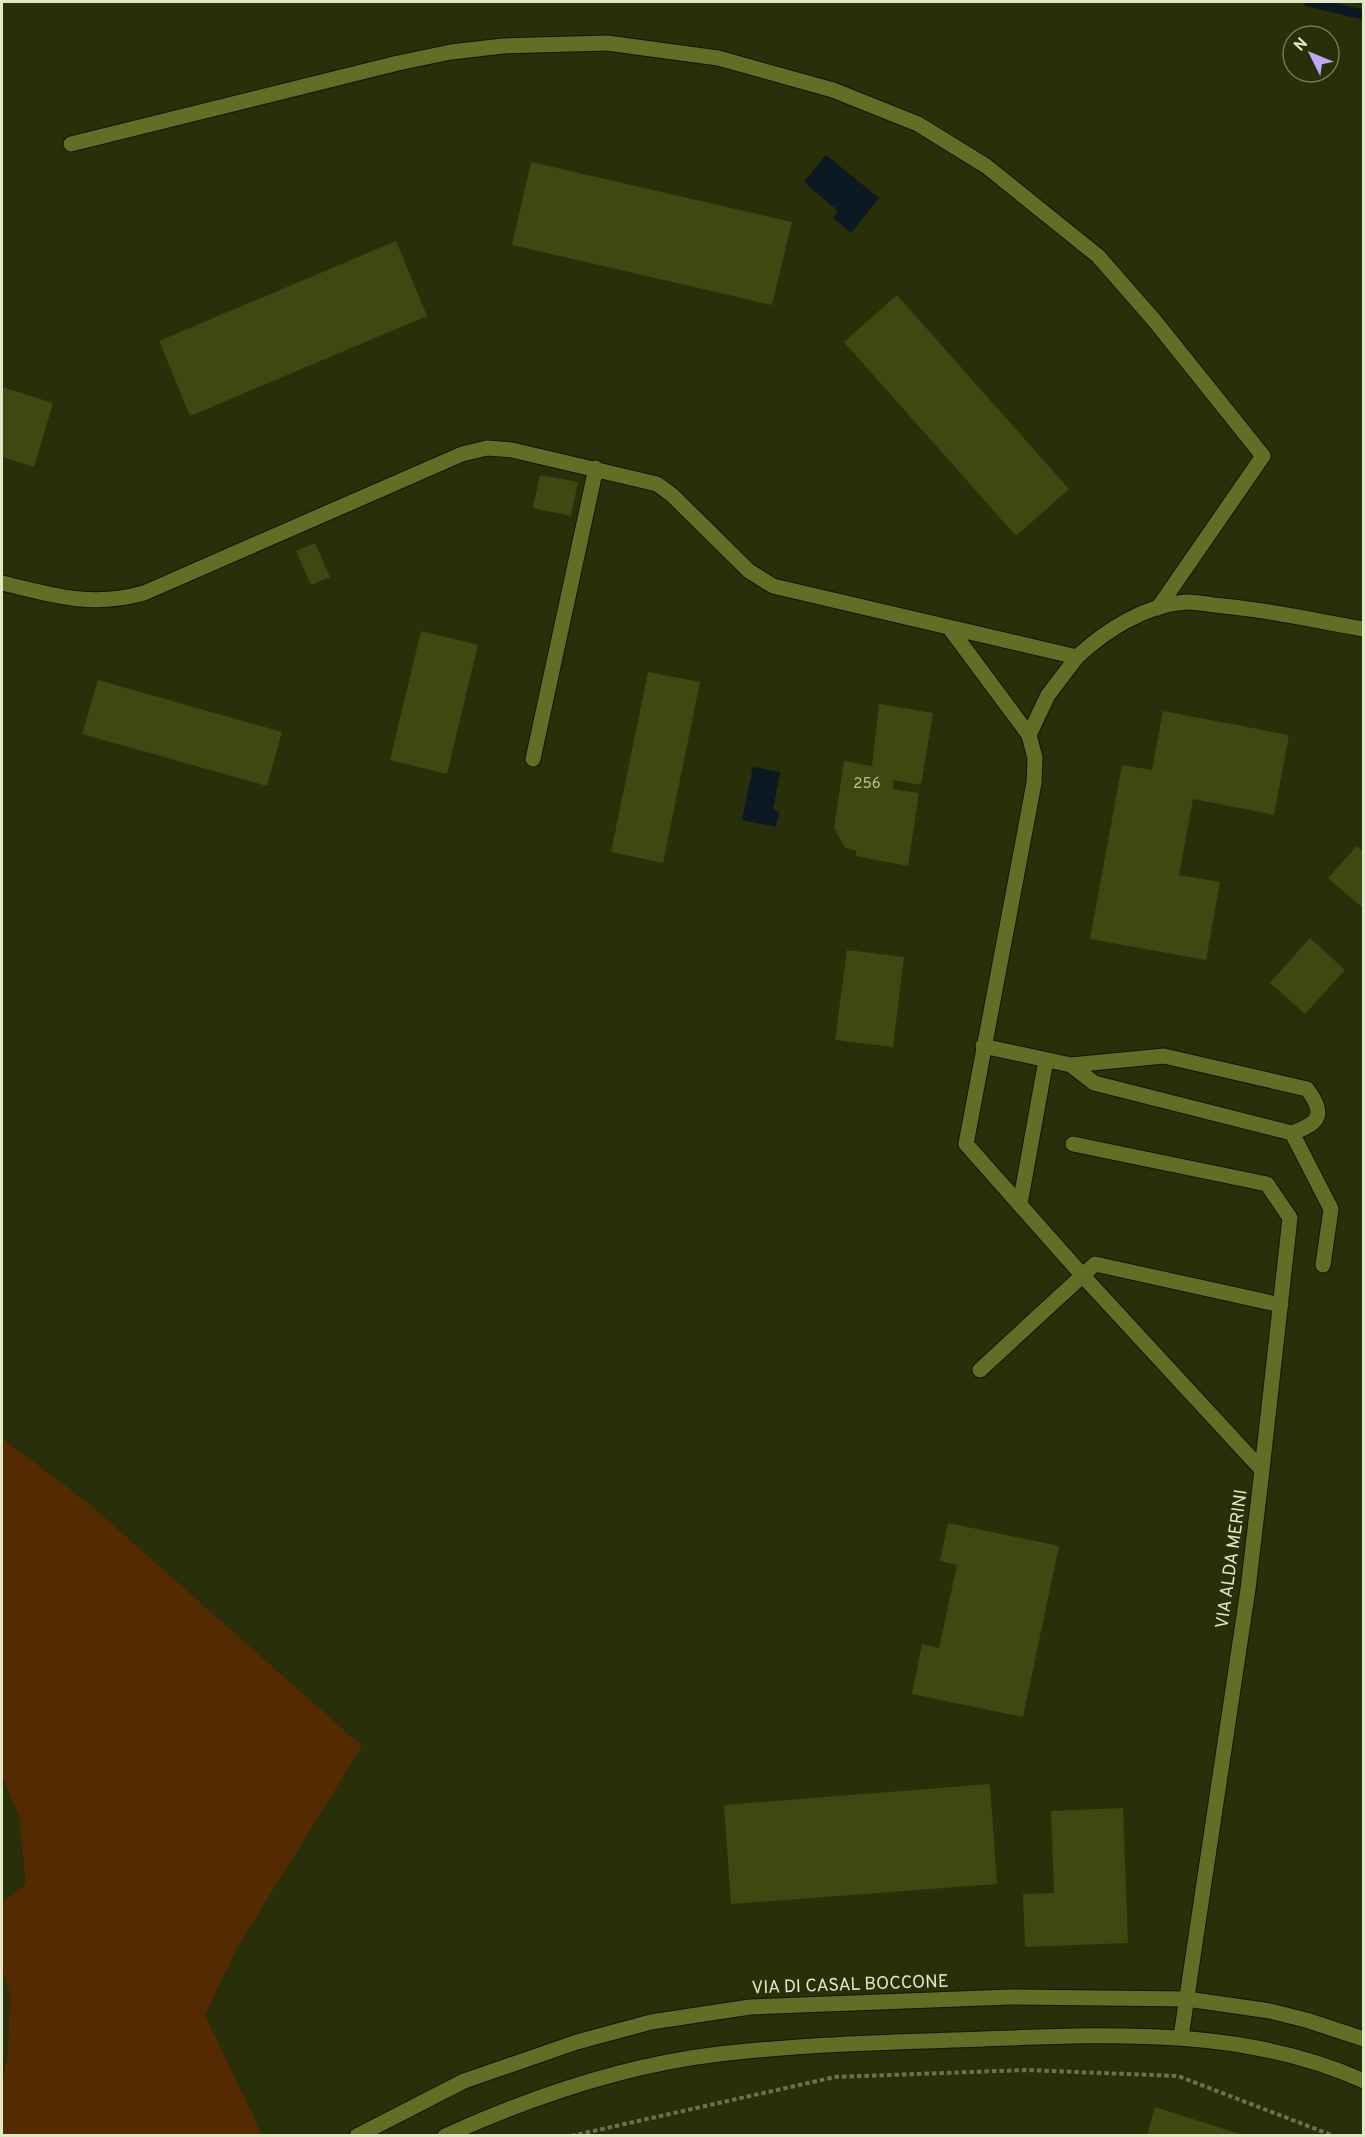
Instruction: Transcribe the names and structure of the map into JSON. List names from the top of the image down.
{
  "streets": {
    "street": ["VIA ALDA MERINI", "VIA DI CASAL BOCCONE"]
  },
  "crossings": [
    ["VIA ALDA MERINI", "VIA DI CASAL BOCCONE"]
  ],
  "house_numbers": ["256"],
  "north": "top left"
}
